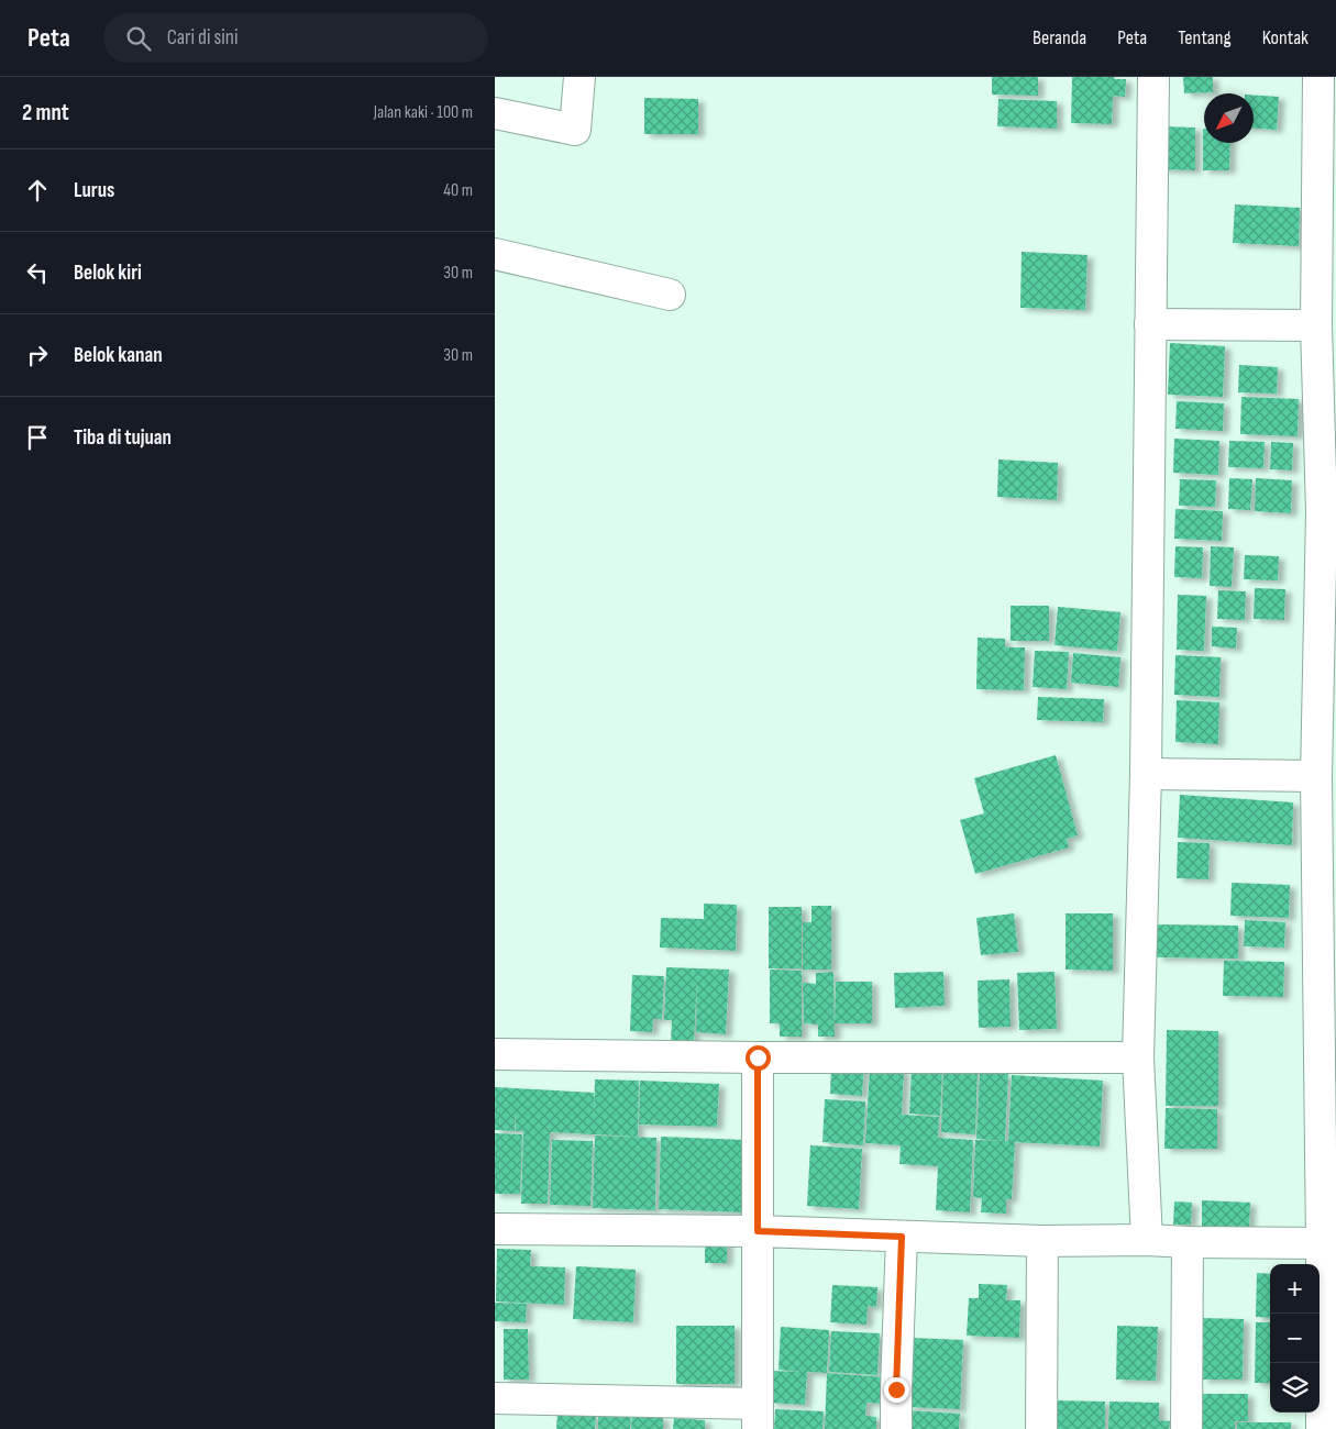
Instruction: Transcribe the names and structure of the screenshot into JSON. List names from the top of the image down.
{
  "north": "bottom left",
  "page": {
    "header": "Peta",
    "search": "Cari di sini",
    "nav": [
      "Beranda",
      "Peta",
      "Tentang",
      "Kontak"
    ],
    "heading": ["2 mnt", "Jalan kaki · 100 m"],
    "list": [
      ["Lurus", "40 m"],
      ["Belok kiri", "30 m"],
      ["Belok kanan", "30 m"],
      "Tiba di tujuan"
    ],
    "map_buttons": ["+", "−"]
  }
}
